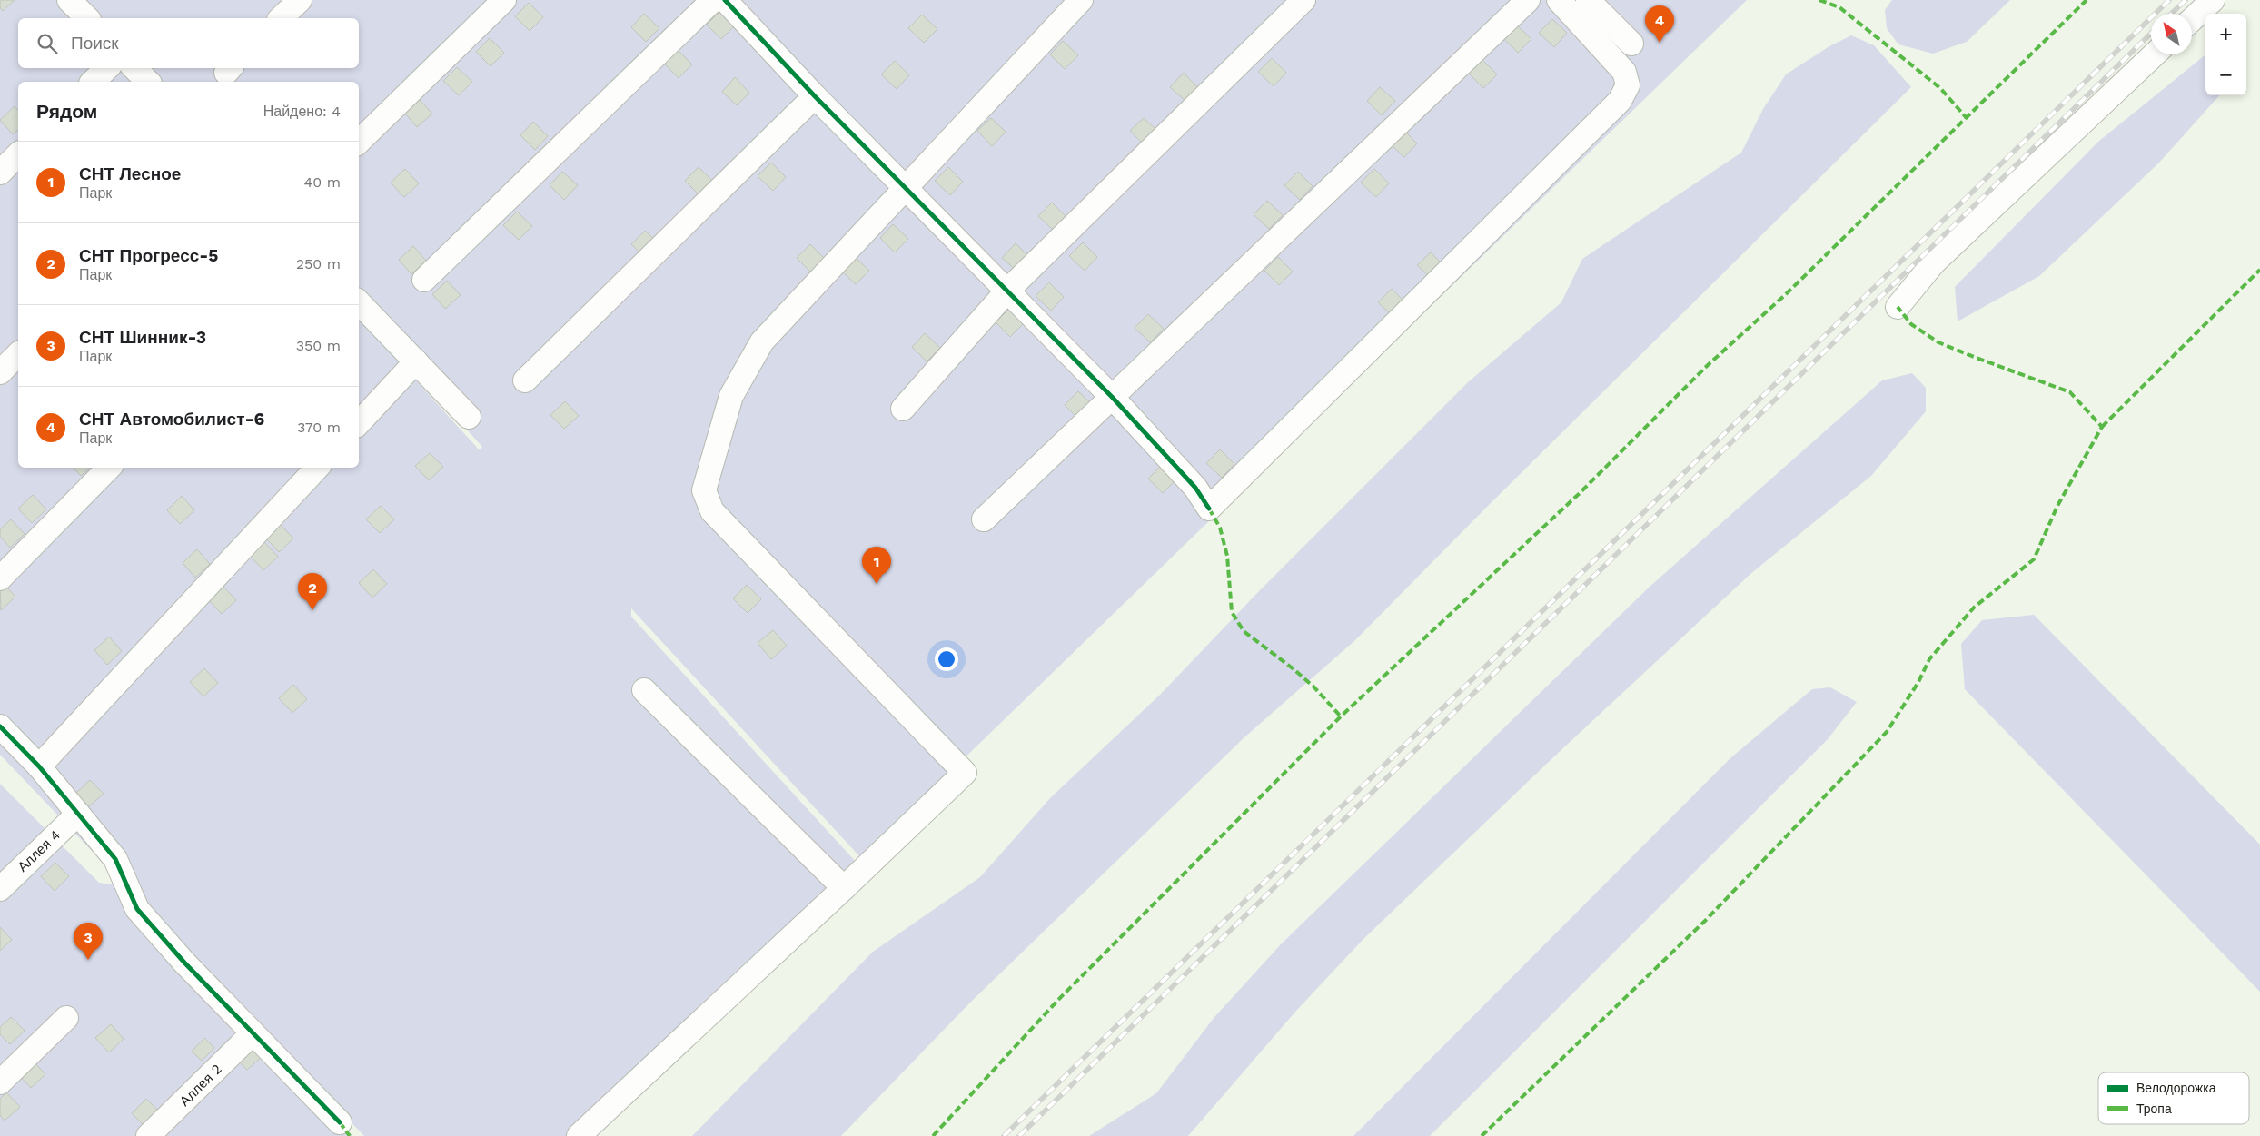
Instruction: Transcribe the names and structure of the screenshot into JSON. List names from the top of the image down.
{
  "streets": {
    "street": ["Аллея 4", "Аллея 2"]
  },
  "legend": ["Велодорожка", "Тропа"],
  "north": "top left",
  "page": {
    "pins": [
      "4",
      "1",
      "2",
      "3"
    ],
    "map_buttons": ["+", "−"],
    "search": "Поиск",
    "heading": ["Рядом", "Найдено: 4"],
    "list": [
      {
        "mark": "1",
        "name": "СНТ Лесное",
        "note": "Парк",
        "value": "40 m"
      },
      {
        "mark": "2",
        "name": "СНТ Прогресс-5",
        "note": "Парк",
        "value": "250 m"
      },
      {
        "mark": "3",
        "name": "СНТ Шинник-3",
        "note": "Парк",
        "value": "350 m"
      },
      {
        "mark": "4",
        "name": "СНТ Автомобилист-6",
        "note": "Парк",
        "value": "370 m"
      }
    ]
  }
}
